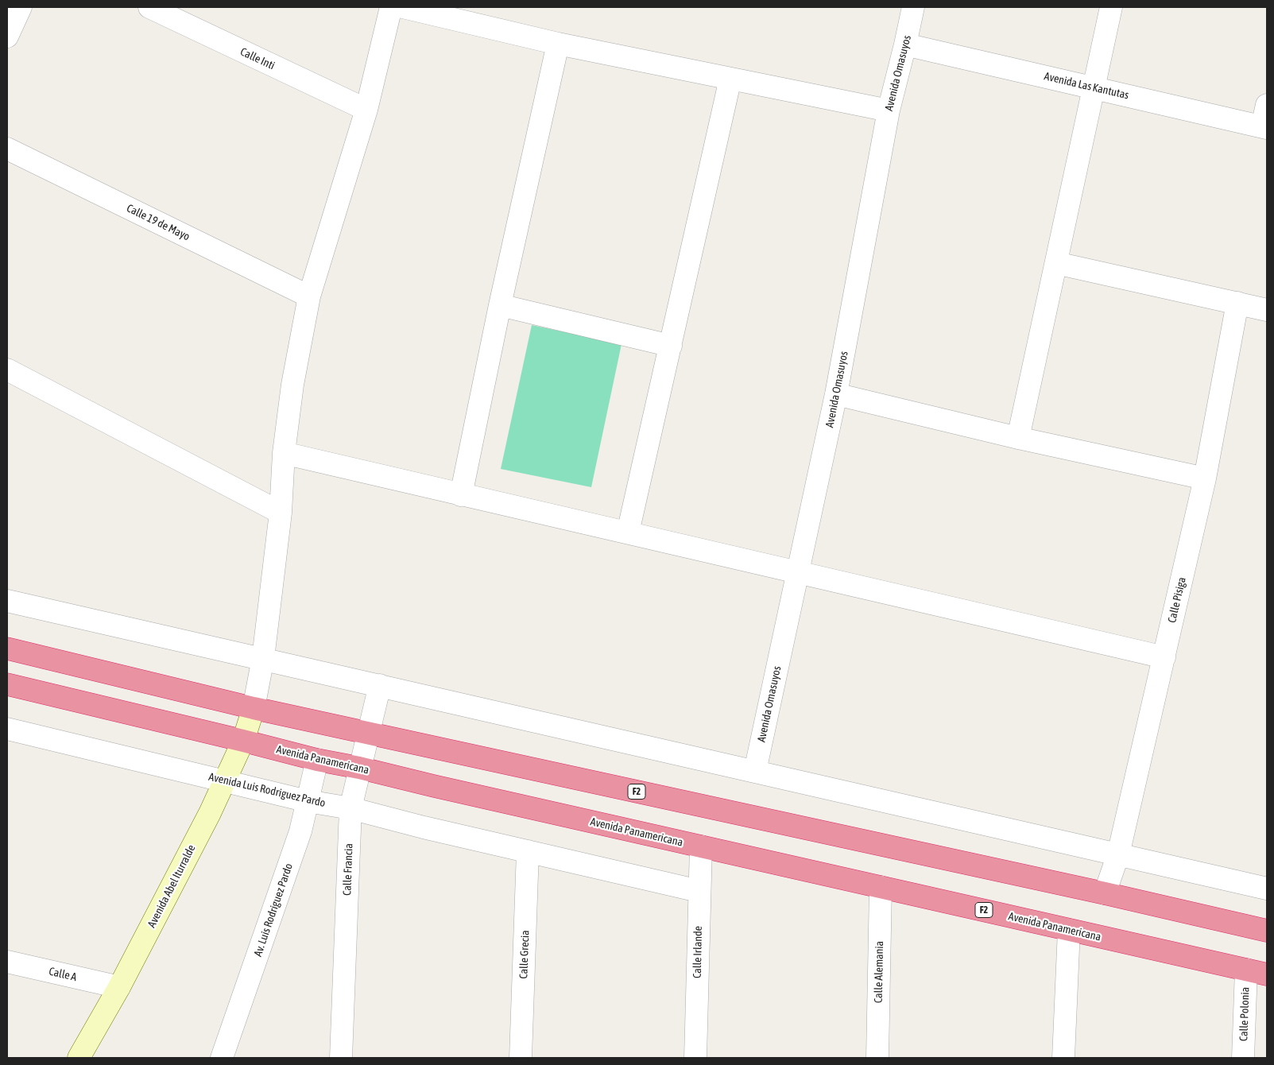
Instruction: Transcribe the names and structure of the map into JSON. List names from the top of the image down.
{
  "streets": {
    "highway": ["Avenida Panamericana", "F2"],
    "street": [
      "Calle Inti",
      "Avenida Omasuyos",
      "Avenida Las Kantutas",
      "Calle 19 de Mayo",
      "Calle Pisiga",
      "Avenida Luis Rodriguez Pardo",
      "Calle Francia",
      "Avenida Abel Iturralde",
      "Av. Luis Rodriguez Pardo",
      "Calle Irlande",
      "Calle Grecia",
      "Calle Alemania",
      "Calle A",
      "Calle Polonia"
    ]
  },
  "crossings": [
    ["Avenida Omasuyos", "Avenida Las Kantutas"],
    ["Calle Pisiga", "F2"],
    ["Avenida Panamericana", "Calle Francia"],
    ["Avenida Panamericana", "Avenida Abel Iturralde"],
    ["Avenida Panamericana", "Av. Luis Rodriguez Pardo"],
    ["Avenida Panamericana", "Calle Irlande"],
    ["Avenida Panamericana", "Calle Alemania"],
    ["Avenida Panamericana", "Calle Polonia"],
    ["Avenida Luis Rodriguez Pardo", "Calle Francia"],
    ["Avenida Luis Rodriguez Pardo", "Avenida Abel Iturralde"],
    ["Avenida Luis Rodriguez Pardo", "Av. Luis Rodriguez Pardo"],
    ["Avenida Luis Rodriguez Pardo", "Calle Grecia"],
    ["F2", "Calle Francia"],
    ["F2", "Avenida Abel Iturralde"],
    ["Avenida Abel Iturralde", "Calle A"]
  ]
}
